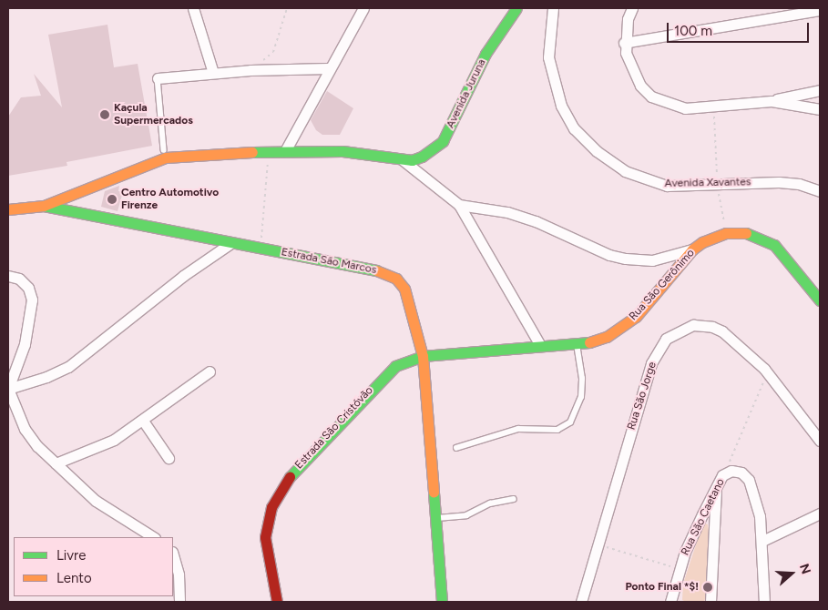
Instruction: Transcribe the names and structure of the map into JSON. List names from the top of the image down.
{
  "streets": {
    "street": [
      "Avenida Juruna",
      "Avenida Xavantes",
      "Estrada São Marcos",
      "Rua São Gerônimo",
      "Rua São Jorge",
      "Estrada São Cristóvão",
      "Rua São Caetano"
    ]
  },
  "crossings": [
    ["Avenida Juruna", "Estrada São Marcos"],
    ["Estrada São Marcos", "Rua São Gerônimo"],
    ["Estrada São Marcos", "Estrada São Cristóvão"],
    ["Rua São Gerônimo", "Estrada São Cristóvão"]
  ],
  "places": ["Kaçula Supermercados", "Centro Automotivo Firenze", "Ponto Final *$!"],
  "legend": ["Livre", "Lento"],
  "scale_bar": "100 m",
  "north": "right"
}
